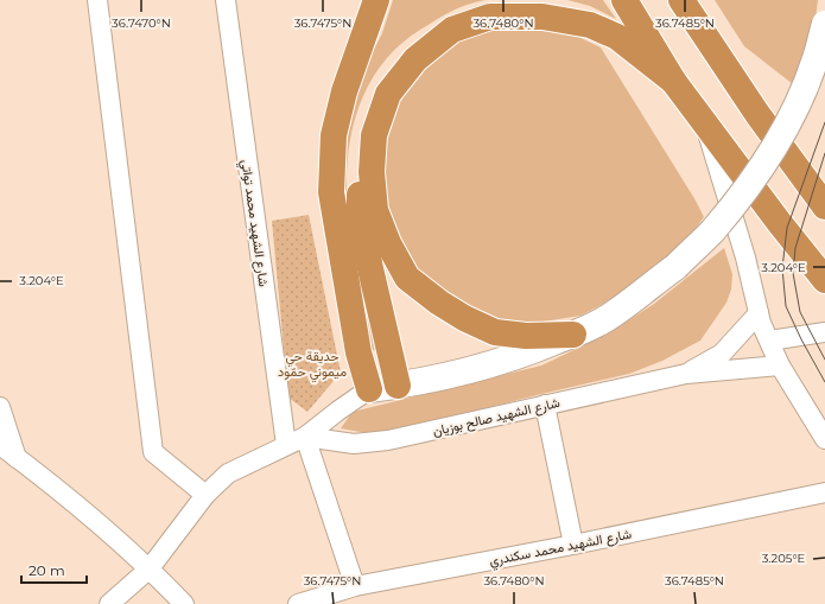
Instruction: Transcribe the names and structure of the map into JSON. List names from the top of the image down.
{
  "streets": {
    "street": ["شارع الشهيد محمد تواتي", "شارع الشهيد صالح بوزيان", "شارع الشهيد محمد سكندري"]
  },
  "parks": ["حديقة حي ميموني حمّود"],
  "scale_bar": "20 m",
  "coordinates": [
    "36.7470°N",
    "36.7475°N",
    "36.7480°N",
    "36.7485°N",
    "3.204°E",
    "3.205°E"
  ]
}
